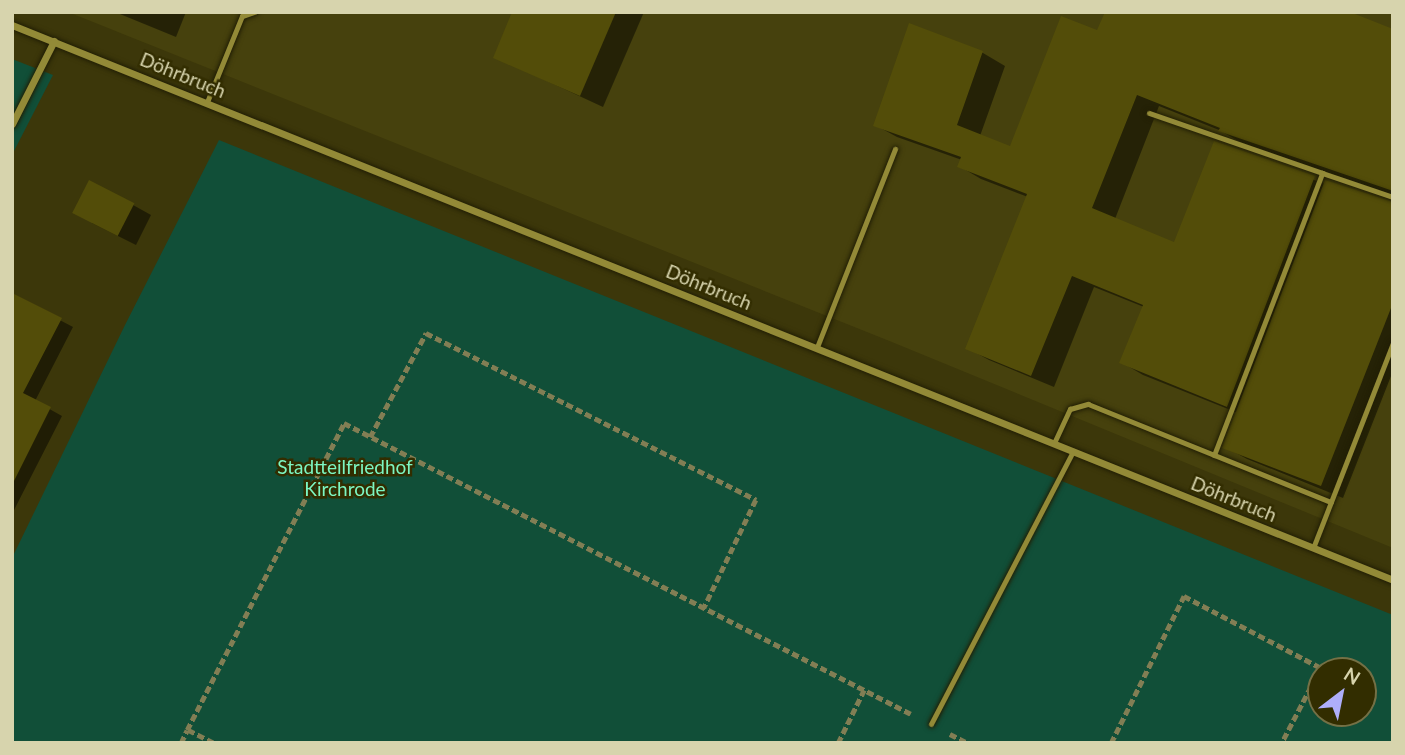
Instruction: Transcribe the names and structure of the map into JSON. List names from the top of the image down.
{
  "streets": {
    "street": ["Döhrbruch"]
  },
  "parks": ["Stadtteilfriedhof Kirchrode"],
  "north": "top right"
}
